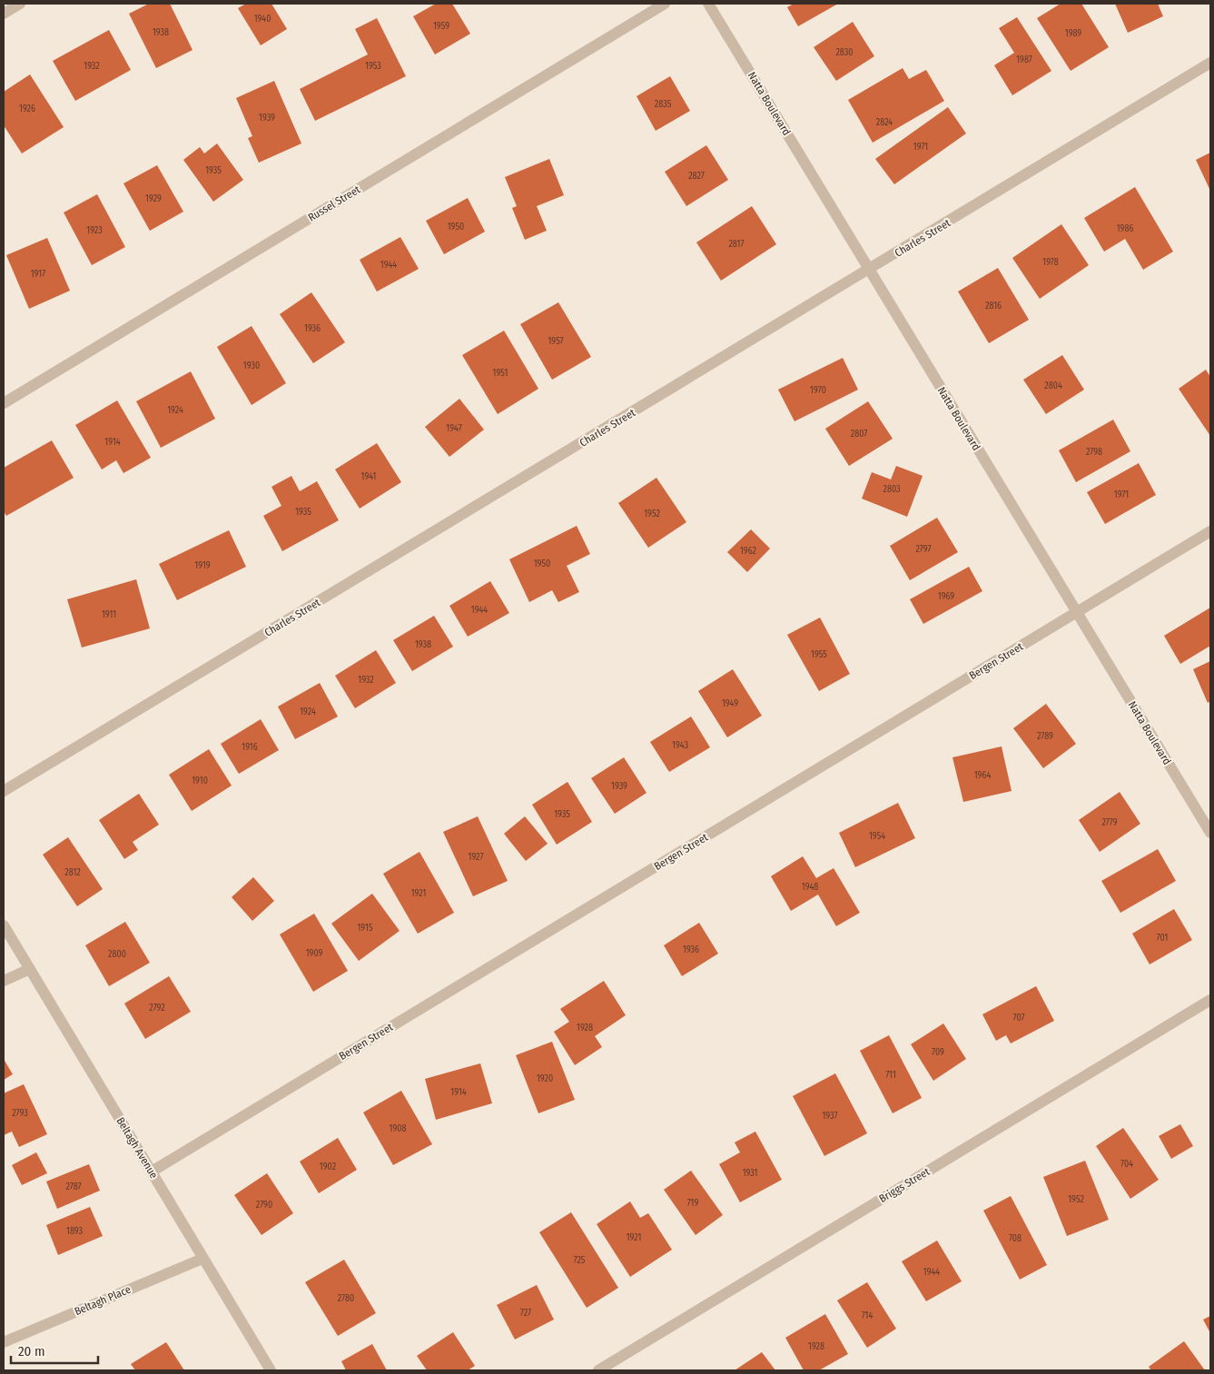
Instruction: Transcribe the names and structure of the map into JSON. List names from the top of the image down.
{
  "streets": {
    "street": [
      "Natta Boulevard",
      "Russel Street",
      "Charles Street",
      "Bergen Street",
      "Beltagh Avenue",
      "Briggs Street",
      "Beltagh Place"
    ]
  },
  "crossings": [
    ["Natta Boulevard", "Charles Street"],
    ["Natta Boulevard", "Bergen Street"],
    ["Bergen Street", "Beltagh Avenue"],
    ["Beltagh Avenue", "Beltagh Place"]
  ],
  "house_numbers": [
    "1940",
    "1959",
    "1938",
    "1989",
    "2830",
    "1987",
    "1932",
    "1953",
    "2835",
    "1926",
    "1939",
    "2824",
    "1971",
    "1935",
    "2827",
    "1929",
    "1950",
    "1986",
    "1923",
    "2817",
    "1978",
    "1944",
    "1917",
    "2816",
    "1936",
    "1957",
    "1930",
    "1951",
    "2804",
    "1970",
    "1924",
    "1947",
    "2807",
    "1914",
    "2798",
    "1941",
    "2803",
    "1971",
    "1935",
    "1952",
    "2797",
    "1962",
    "1950",
    "1919",
    "1969",
    "1944",
    "1911",
    "1938",
    "1955",
    "1932",
    "1949",
    "1924",
    "2789",
    "1943",
    "1916",
    "1964",
    "1910",
    "1939",
    "1935",
    "2779",
    "1954",
    "1927",
    "2812",
    "1948",
    "1921",
    "1915",
    "701",
    "1936",
    "1909",
    "2800",
    "2792",
    "707",
    "1928",
    "709",
    "711",
    "1920",
    "1914",
    "2793",
    "1937",
    "1908",
    "704",
    "1902",
    "1931",
    "2787",
    "1952",
    "719",
    "2790",
    "1893",
    "1921",
    "708",
    "725",
    "1944",
    "2780",
    "727",
    "714",
    "1928"
  ],
  "scale_bar": "20 m"
}
